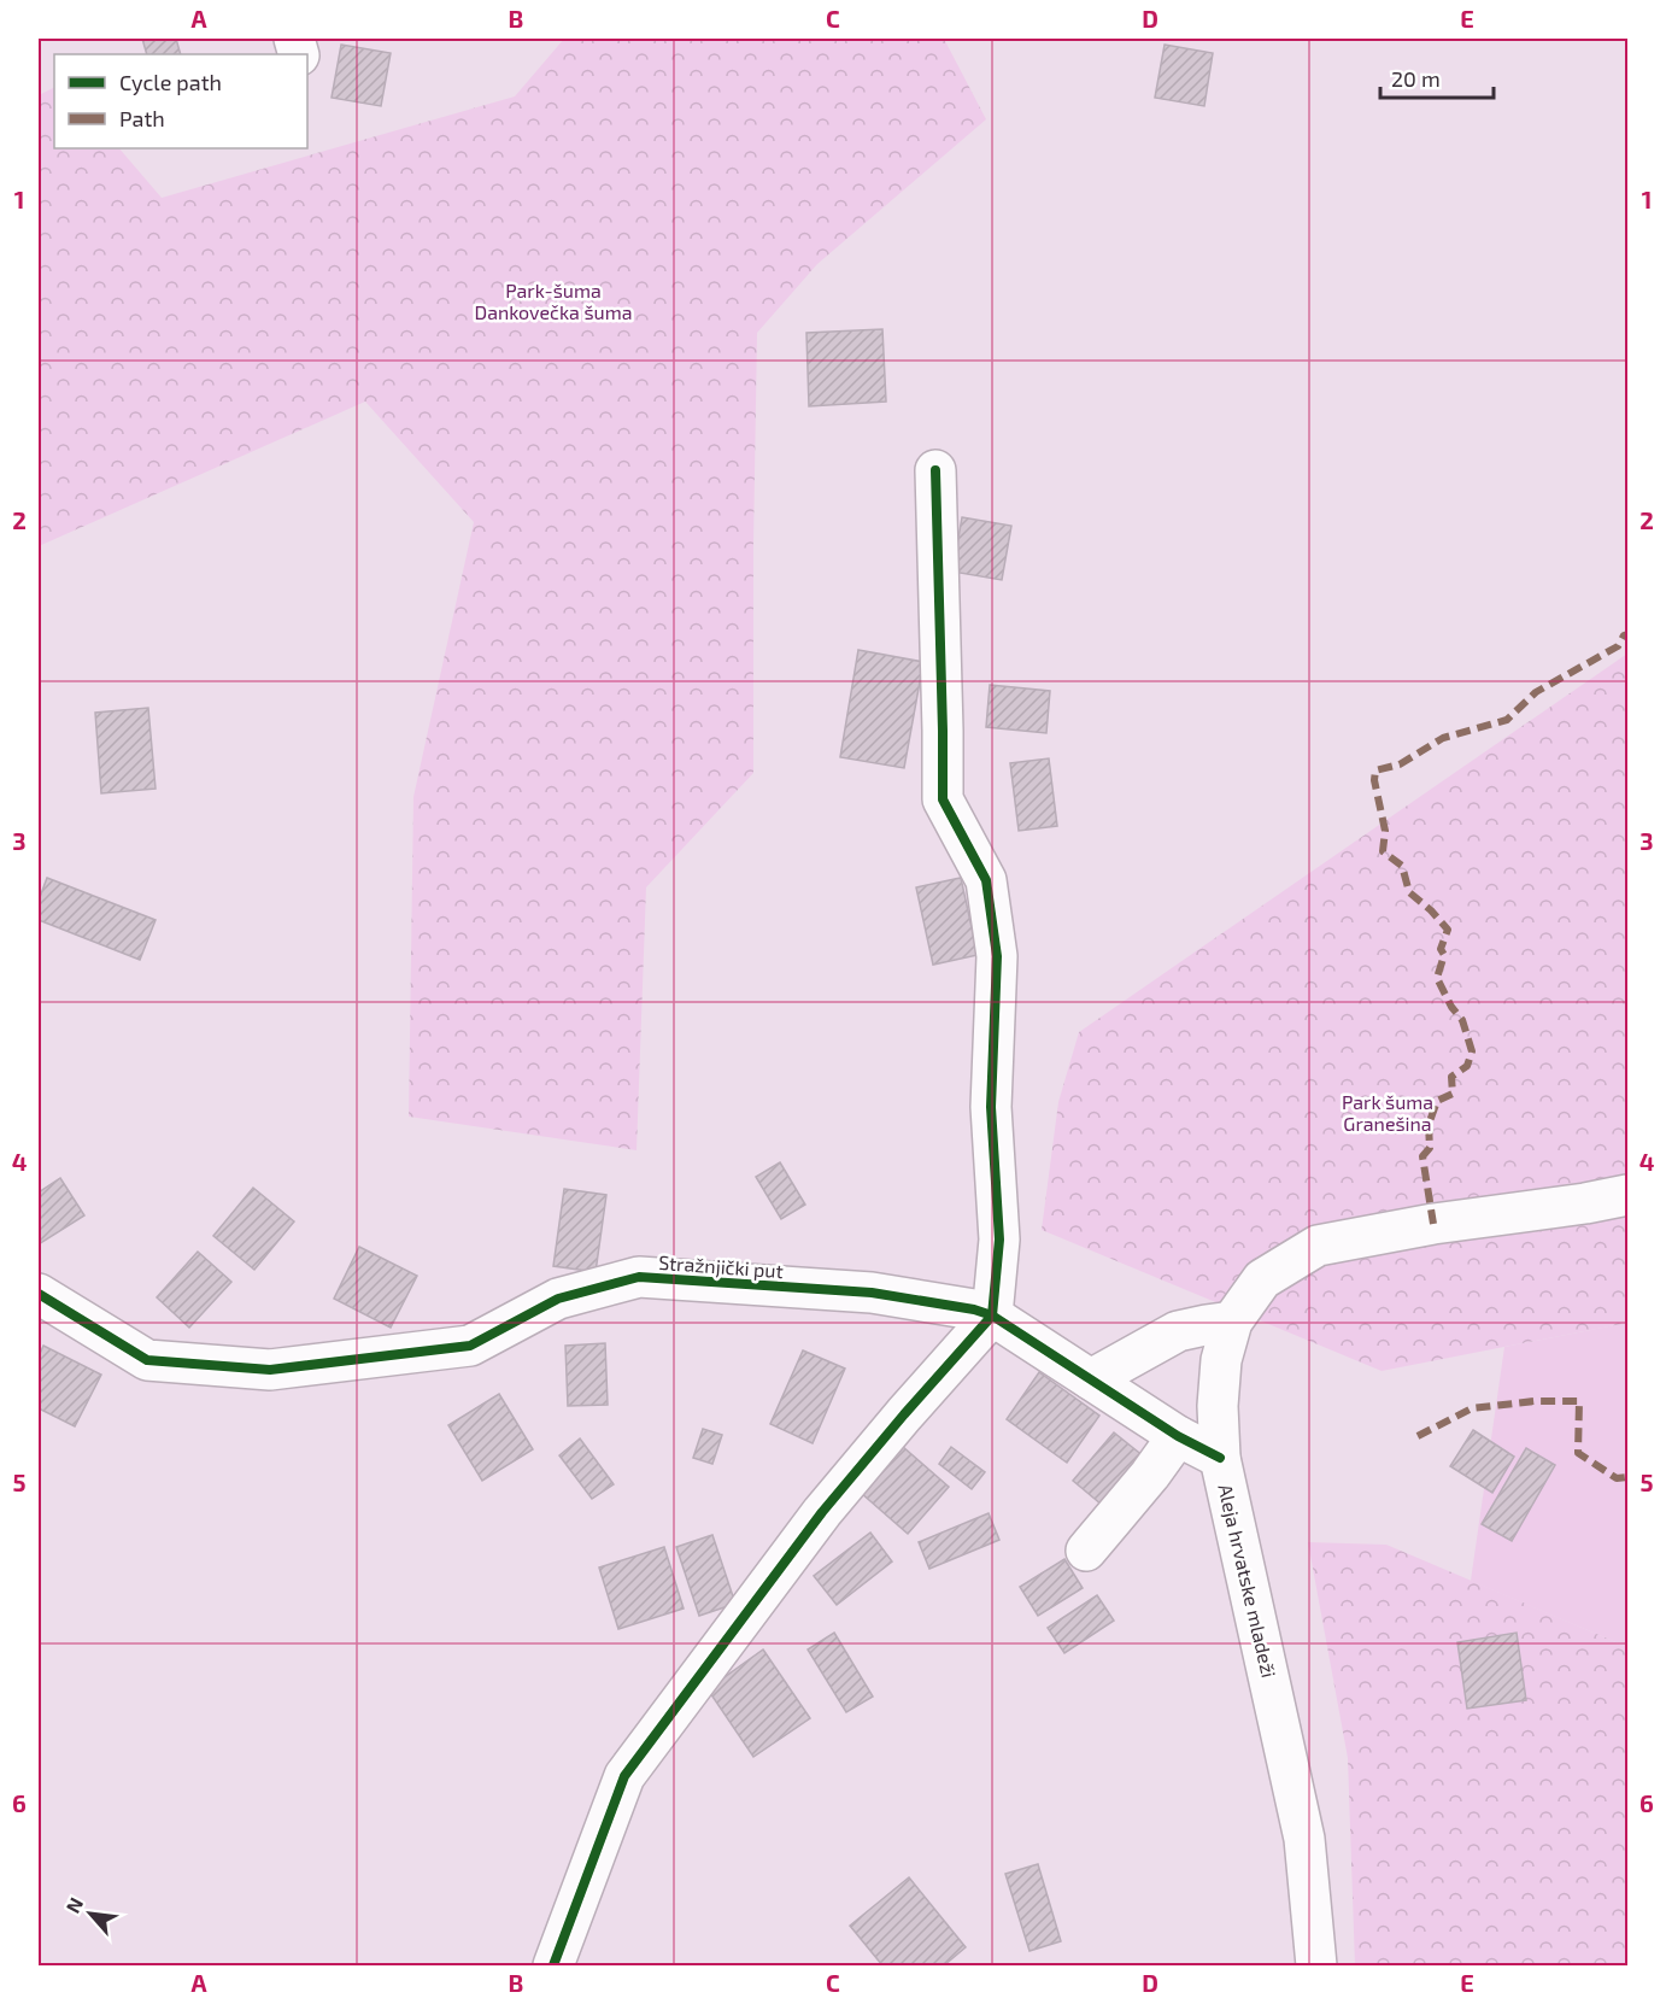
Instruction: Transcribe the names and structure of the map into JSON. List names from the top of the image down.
{
  "streets": {
    "street": ["Stražnjički put", "Aleja hrvatske mladeži"]
  },
  "crossings": [
    ["Stražnjički put", "Aleja hrvatske mladeži"]
  ],
  "parks": ["Park-šuma Dankovečka šuma", "Park šuma Granešina"],
  "legend": ["Cycle path", "Path"],
  "scale_bar": "20 m",
  "north": "top left",
  "grid": {
    "columns": [
      "A",
      "B",
      "C",
      "D",
      "E"
    ],
    "rows": [
      "1",
      "2",
      "3",
      "4",
      "5",
      "6"
    ]
  }
}
